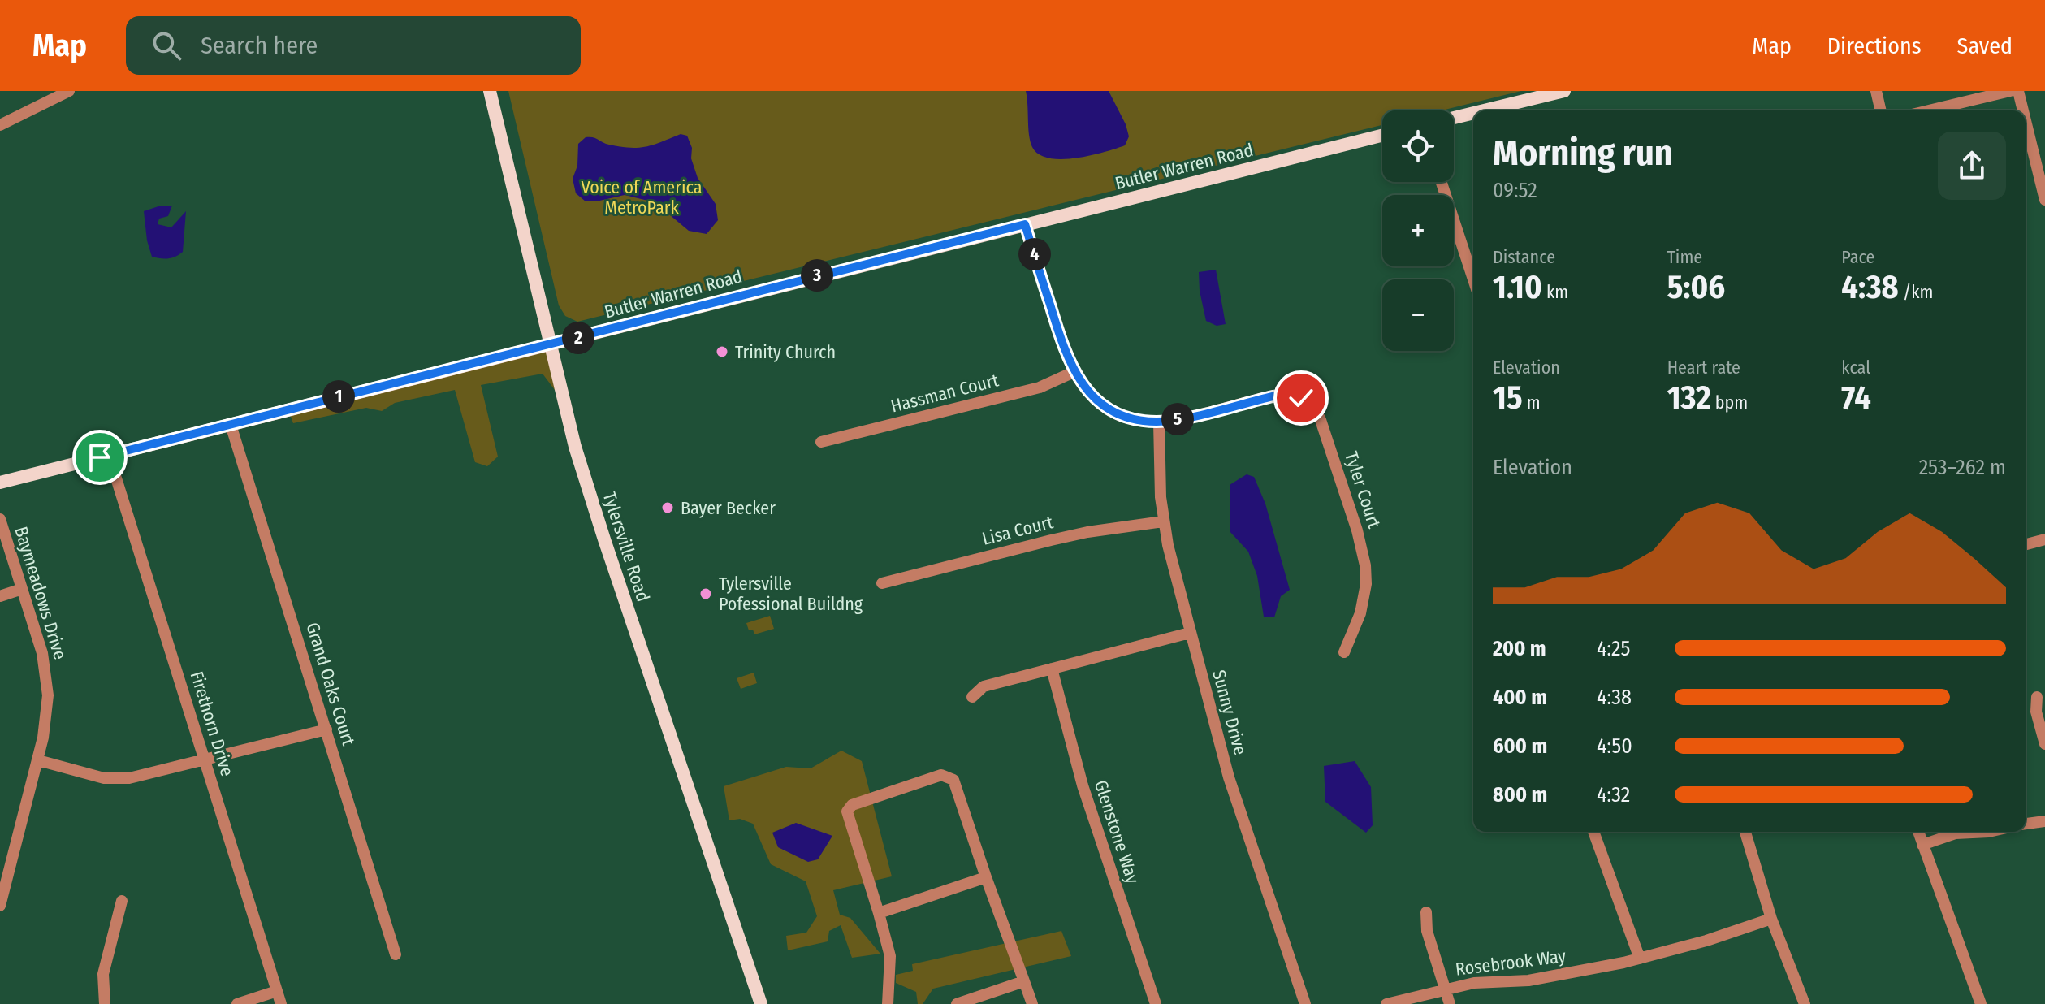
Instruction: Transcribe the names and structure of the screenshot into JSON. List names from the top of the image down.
{
  "streets": {
    "main road": ["Butler Warren Road", "Tylersville Road"],
    "street": [
      "Hassman Court",
      "Tyler Court",
      "Lisa Court",
      "Baymeadows Drive",
      "Grand Oaks Court",
      "Sunny Drive",
      "Firethorn Drive",
      "Glenstone Way",
      "Rosebrook Way"
    ]
  },
  "crossings": [
    ["Butler Warren Road", "Tyler Court"],
    ["Butler Warren Road", "Tylersville Road"],
    ["Butler Warren Road", "Grand Oaks Court"],
    ["Butler Warren Road", "Firethorn Drive"],
    ["Hassman Court", "Tyler Court"],
    ["Tyler Court", "Sunny Drive"],
    ["Lisa Court", "Sunny Drive"]
  ],
  "parks": ["Voice of America MetroPark"],
  "places": ["Trinity Church", "Bayer Becker", "Tylersville Pofessional Buildng"],
  "page": {
    "header": "Map",
    "search": "Search here",
    "nav": ["Map", "Directions", "Saved"],
    "map_buttons": ["+", "−"],
    "heading": ["Morning run", "09:52"],
    "stats": [
      ["Distance", "1.10 km"],
      ["Time", "5:06"],
      ["Pace", "4:38 /km"],
      ["Elevation", "15 m"],
      ["Heart rate", "132 bpm"],
      ["kcal", "74"]
    ],
    "pins": [
      "4",
      "3",
      "2",
      "1",
      "5"
    ],
    "chart": ["Elevation", "253–262 m"],
    "list": [
      {
        "name": "200 m",
        "note": "4:25"
      },
      {
        "name": "400 m",
        "note": "4:38"
      },
      {
        "name": "600 m",
        "note": "4:50"
      },
      {
        "name": "800 m",
        "note": "4:32"
      }
    ]
  }
}
